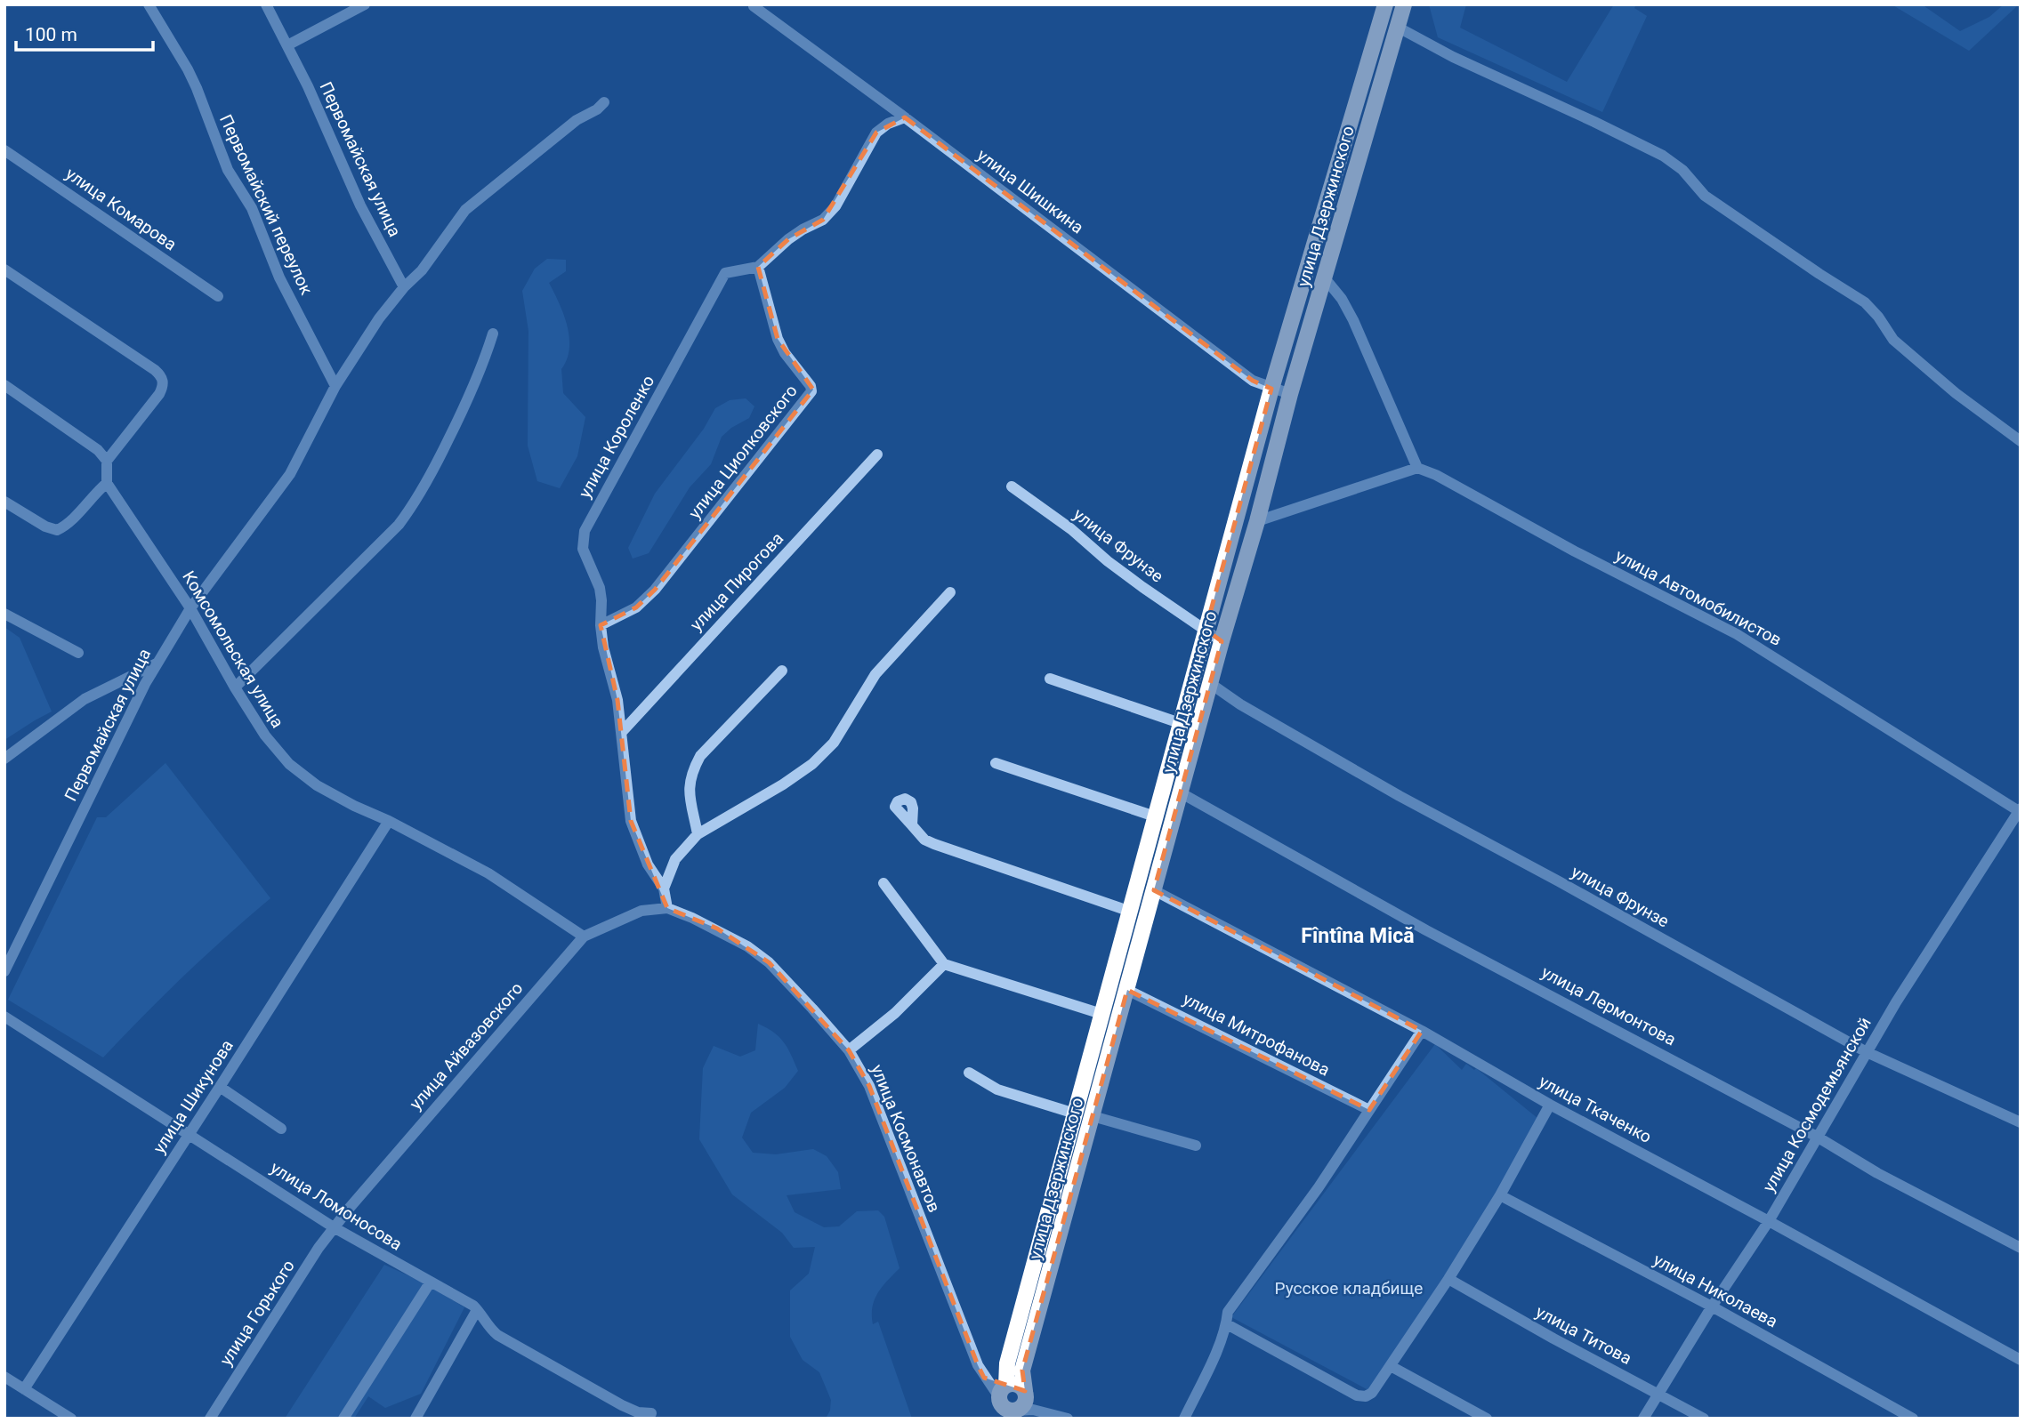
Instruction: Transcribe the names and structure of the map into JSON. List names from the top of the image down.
{
  "streets": {
    "highway": ["улица Дзержинского"],
    "street": [
      "Первомайская улица",
      "улица Шишкина",
      "Первомайский переулок",
      "улица Комарова",
      "улица Короленко",
      "улица Циолковского",
      "улица Фрунзе",
      "улица Пирогова",
      "улица Автомобилистов",
      "Комсомольская улица",
      "улица Лермонтова",
      "улица Митрофанова",
      "улица Айвазовского",
      "улица Шикунова",
      "улица Космодемьянской",
      "улица Ткаченко",
      "улица Космонавтов",
      "улица Ломоносова",
      "улица Николаева",
      "улица Горького",
      "улица Титова"
    ]
  },
  "crossings": [
    ["Первомайская улица", "Первомайский переулок"],
    ["Первомайская улица", "Комсомольская улица"],
    ["улица Шишкина", "улица Дзержинского"],
    ["улица Дзержинского", "улица Фрунзе"],
    ["улица Дзержинского", "улица Лермонтова"],
    ["улица Дзержинского", "улица Митрофанова"],
    ["улица Дзержинского", "улица Ткаченко"],
    ["улица Дзержинского", "улица Космонавтов"],
    ["улица Короленко", "улица Циолковского"],
    ["улица Фрунзе", "улица Космодемьянской"],
    ["улица Автомобилистов", "улица Космодемьянской"],
    ["Комсомольская улица", "улица Айвазовского"],
    ["Комсомольская улица", "улица Шикунова"],
    ["улица Лермонтова", "улица Космодемьянской"],
    ["улица Айвазовского", "улица Космонавтов"],
    ["улица Айвазовского", "улица Ломоносова"],
    ["улица Айвазовского", "улица Горького"],
    ["улица Шикунова", "улица Ломоносова"],
    ["улица Космодемьянской", "улица Ткаченко"],
    ["улица Космодемьянской", "улица Николаева"],
    ["улица Космодемьянской", "улица Титова"],
    ["улица Ломоносова", "улица Горького"]
  ],
  "districts": ["Fîntîna Mică"],
  "parks": ["Русское кладбище"],
  "scale_bar": "100 m"
}
